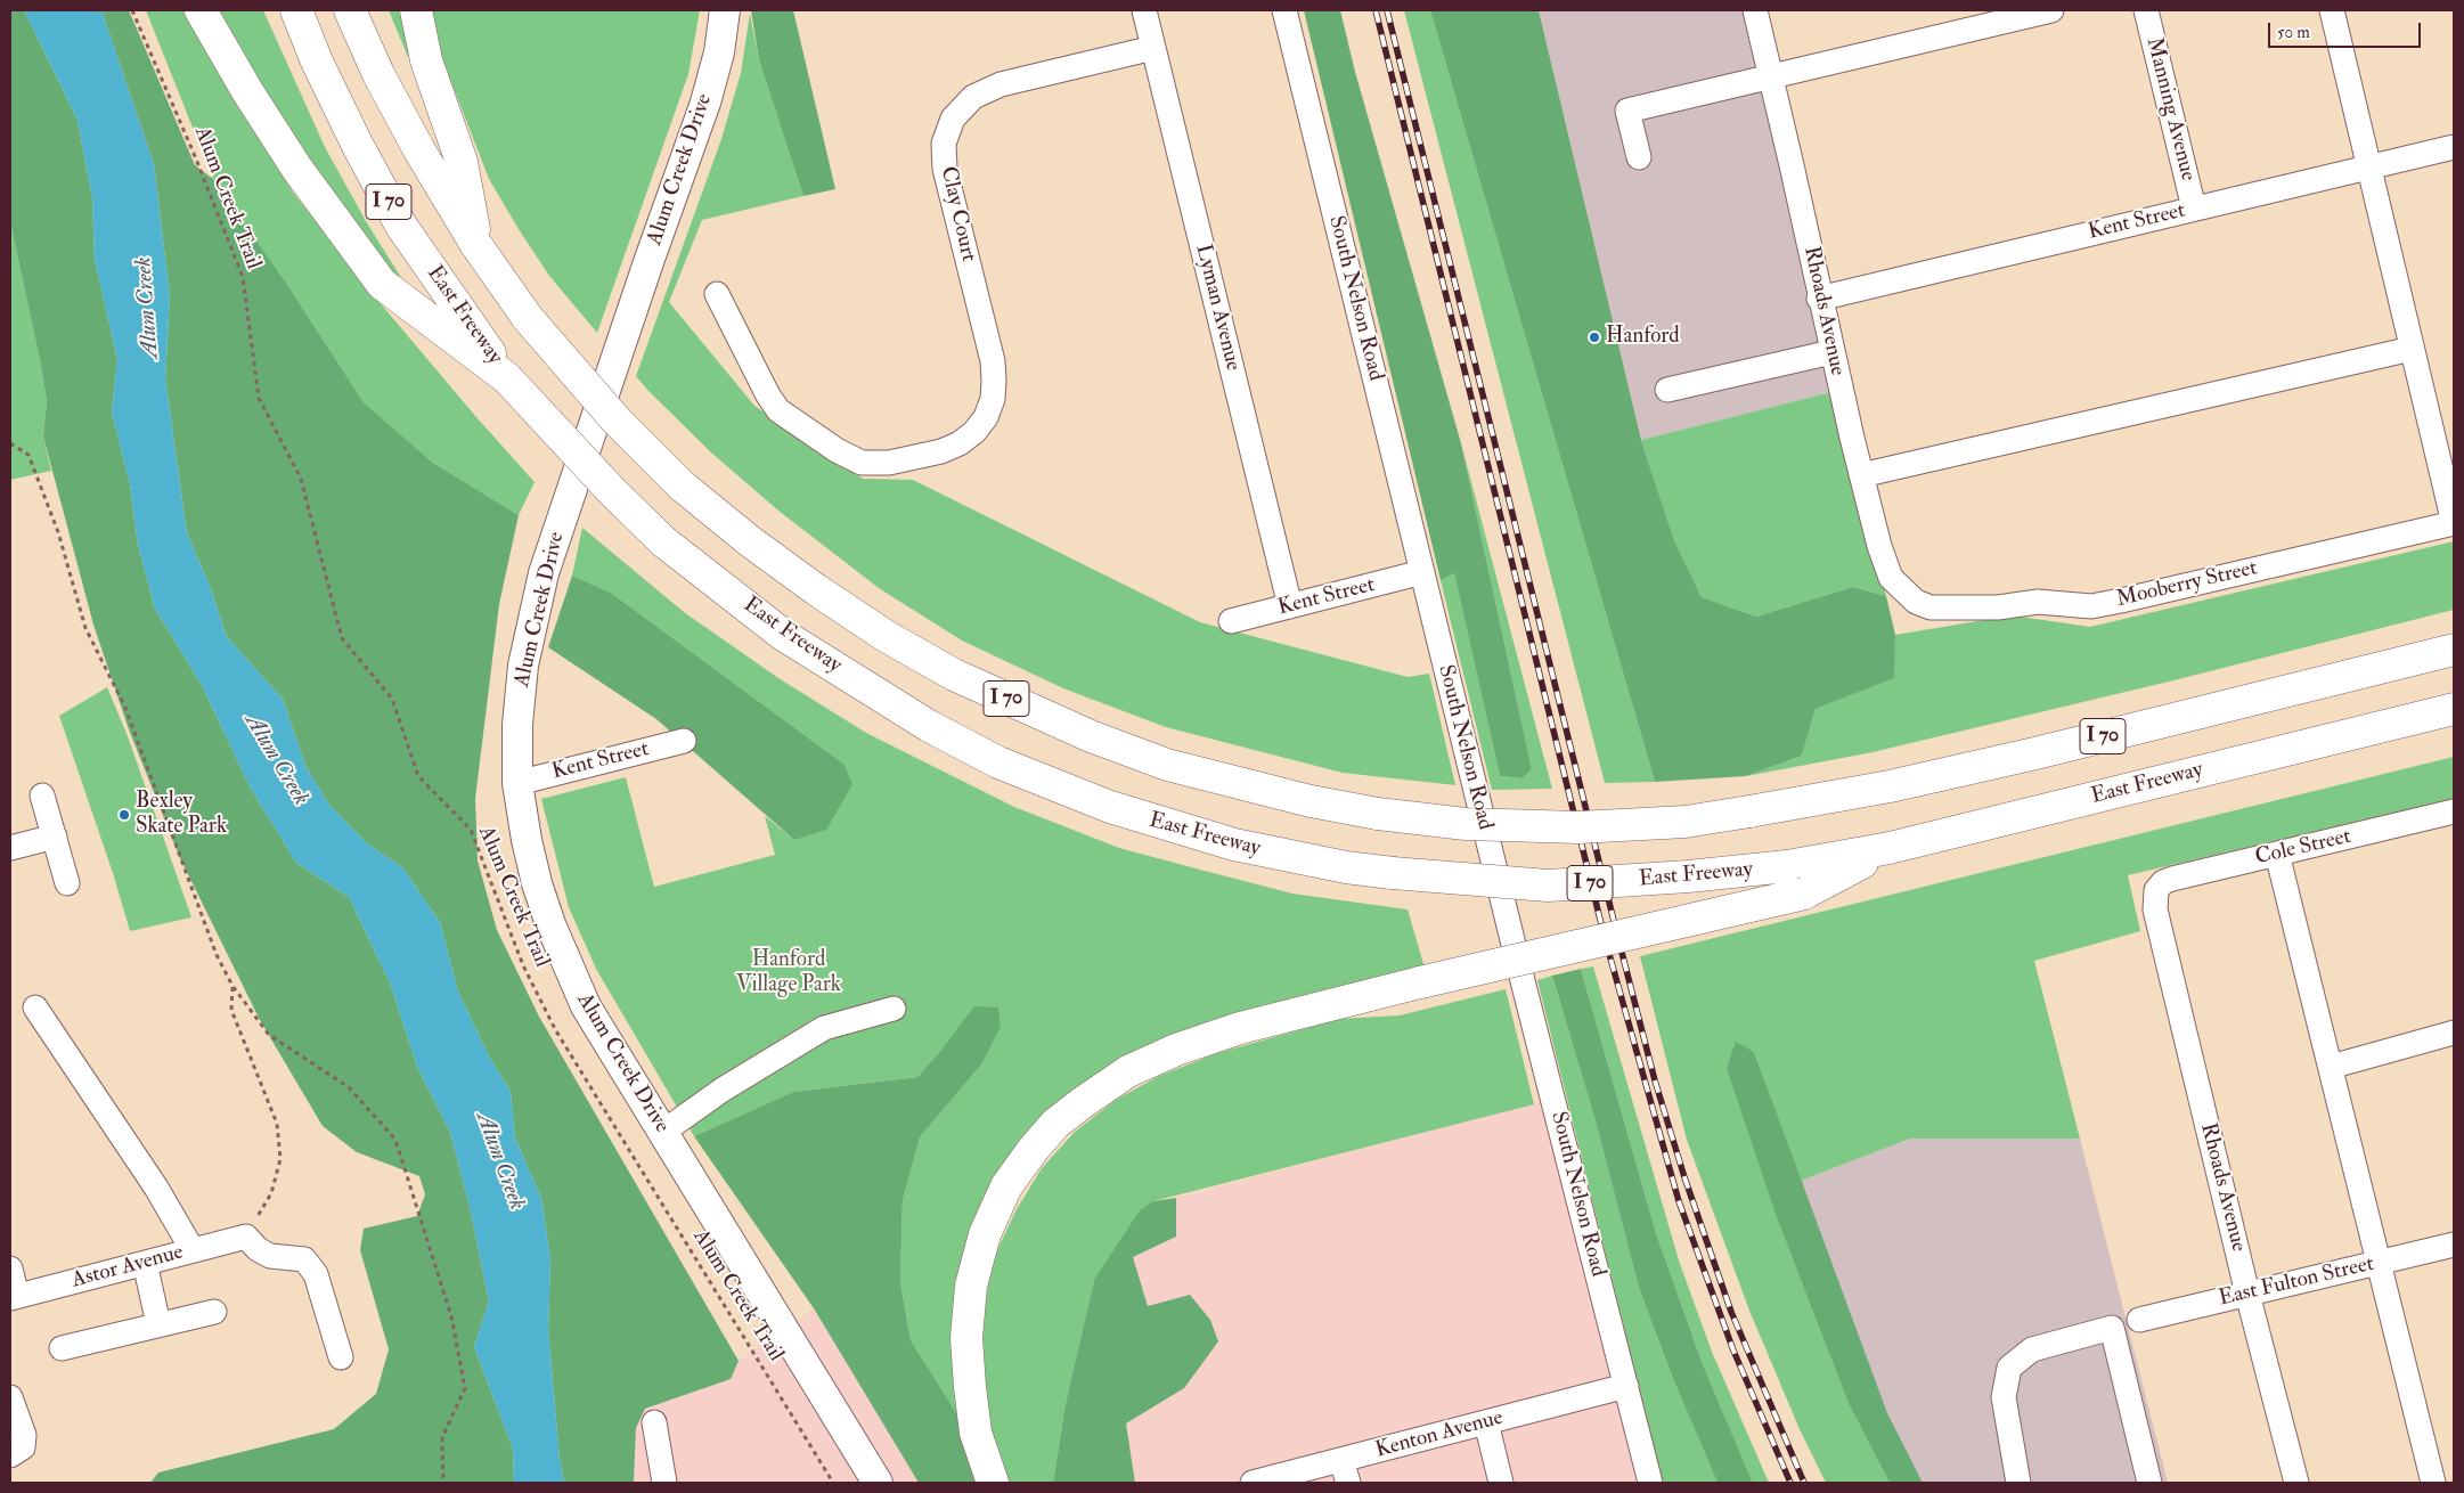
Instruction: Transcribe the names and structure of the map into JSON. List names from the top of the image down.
{
  "streets": {
    "highway": ["I 70", "East Freeway"],
    "main road": ["Alum Creek Drive"],
    "street": [
      "Manning Avenue",
      "Clay Court",
      "Kent Street",
      "South Nelson Road",
      "Lyman Avenue",
      "Rhoads Avenue",
      "Mooberry Street",
      "Cole Street",
      "Astor Avenue",
      "East Fulton Street",
      "Kenton Avenue"
    ],
    "path": ["Alum Creek Trail"]
  },
  "crossings": [
    ["Manning Avenue", "Kent Street"],
    ["Alum Creek Drive", "Kent Street"],
    ["Clay Court", "Lyman Avenue"],
    ["Kent Street", "South Nelson Road"],
    ["Kent Street", "Lyman Avenue"],
    ["Kent Street", "Rhoads Avenue"],
    ["South Nelson Road", "Kenton Avenue"],
    ["Rhoads Avenue", "Mooberry Street"],
    ["Rhoads Avenue", "Cole Street"],
    ["Rhoads Avenue", "East Fulton Street"]
  ],
  "water": ["Alum Creek"],
  "parks": ["Hanford Village Park"],
  "places": ["Hanford", "Bexley Skate Park"],
  "scale_bar": "50 m"
}
